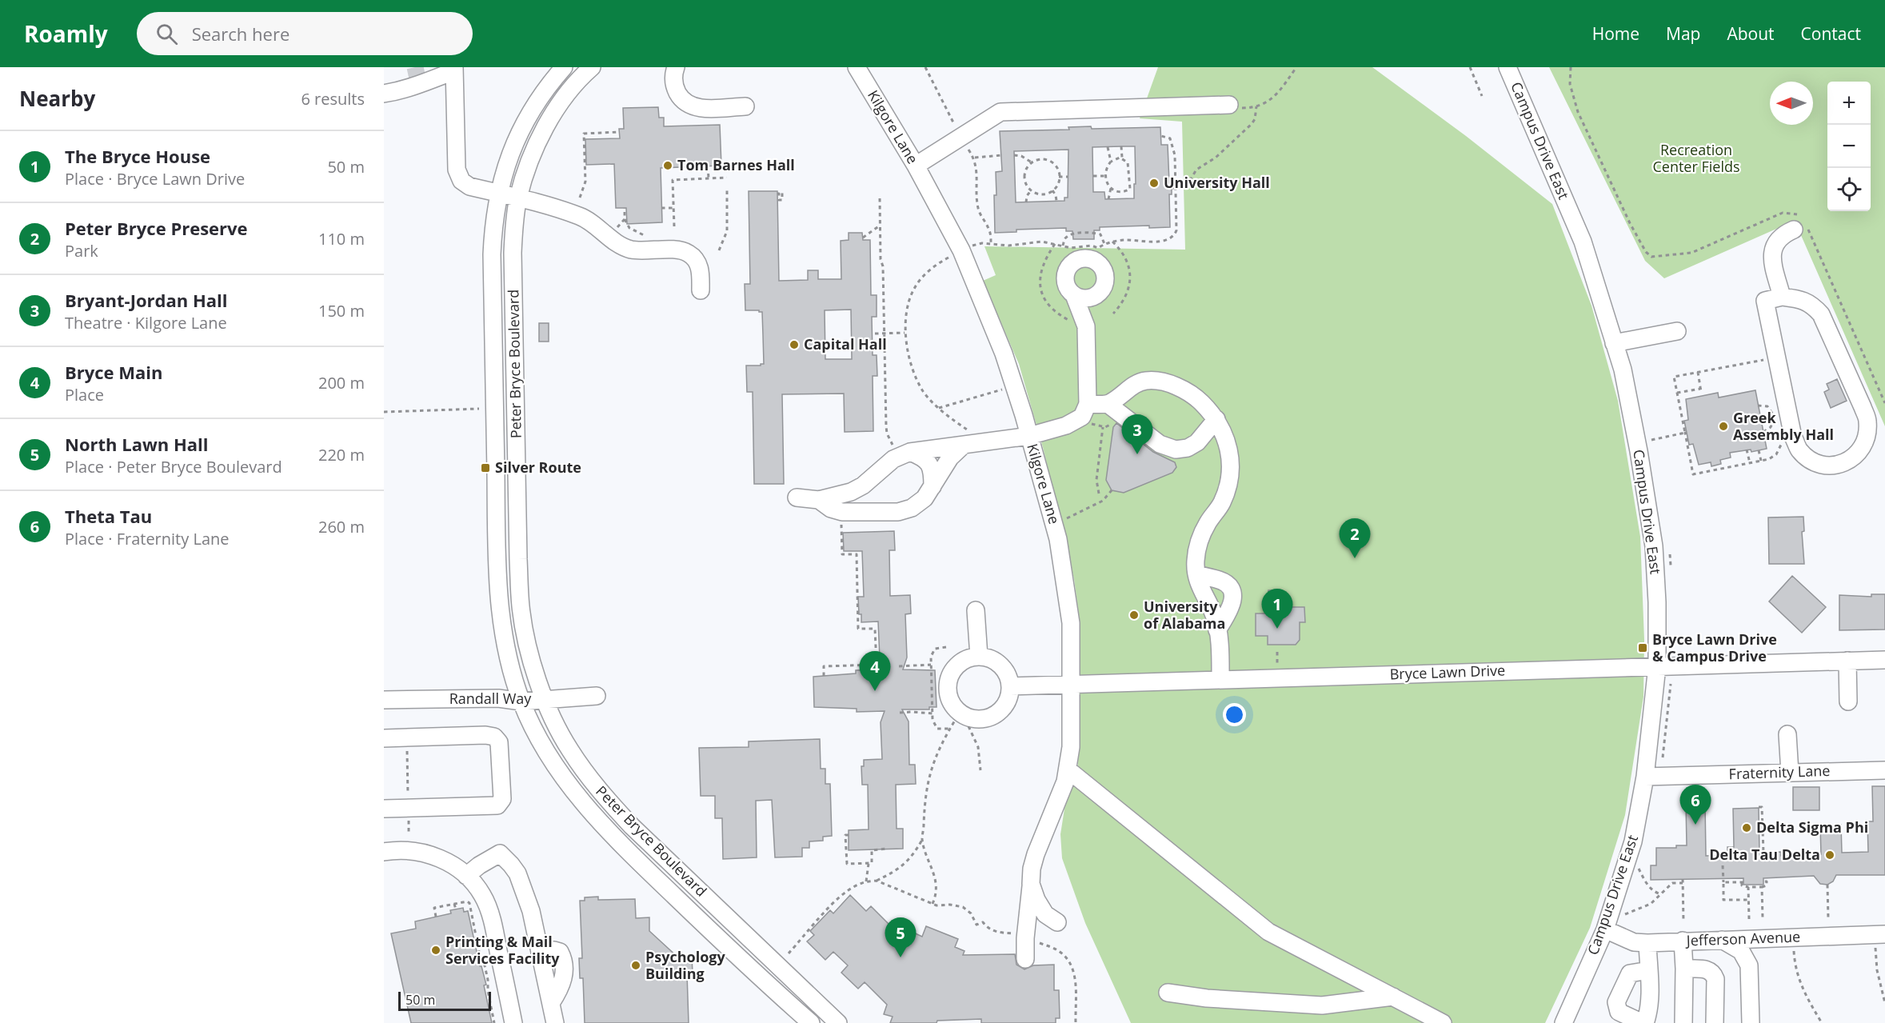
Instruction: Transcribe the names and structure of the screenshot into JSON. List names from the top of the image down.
{
  "streets": {
    "street": [
      "Kilgore Lane",
      "Campus Drive East",
      "Peter Bryce Boulevard",
      "Bryce Lawn Drive",
      "Randall Way",
      "Fraternity Lane",
      "Jefferson Avenue"
    ]
  },
  "crossings": [
    ["Kilgore Lane", "Bryce Lawn Drive"],
    ["Campus Drive East", "Bryce Lawn Drive"],
    ["Campus Drive East", "Fraternity Lane"],
    ["Campus Drive East", "Jefferson Avenue"],
    ["Peter Bryce Boulevard", "Randall Way"]
  ],
  "parks": ["Recreation Center Fields"],
  "places": {
    "other": [
      "Tom Barnes Hall",
      "University Hall",
      "Capital Hall",
      "Greek Assembly Hall",
      "University of Alabama",
      "Delta Sigma Phi",
      "Delta Tau Delta",
      "Printing & Mail Services Facility",
      "Psychology Building"
    ],
    "transit": ["Silver Route", "Bryce Lawn Drive & Campus Drive"]
  },
  "scale_bar": "50 m",
  "north": "left",
  "page": {
    "header": "Roamly",
    "search": "Search here",
    "nav": [
      "Home",
      "Map",
      "About",
      "Contact"
    ],
    "heading": ["Nearby", "6 results"],
    "map_buttons": ["+", "−"],
    "list": [
      {
        "mark": "1",
        "name": "The Bryce House",
        "note": "Place · Bryce Lawn Drive",
        "value": "50 m"
      },
      {
        "mark": "2",
        "name": "Peter Bryce Preserve",
        "note": "Park",
        "value": "110 m"
      },
      {
        "mark": "3",
        "name": "Bryant-Jordan Hall",
        "note": "Theatre · Kilgore Lane",
        "value": "150 m"
      },
      {
        "mark": "4",
        "name": "Bryce Main",
        "note": "Place",
        "value": "200 m"
      },
      {
        "mark": "5",
        "name": "North Lawn Hall",
        "note": "Place · Peter Bryce Boulevard",
        "value": "220 m"
      },
      {
        "mark": "6",
        "name": "Theta Tau",
        "note": "Place · Fraternity Lane",
        "value": "260 m"
      }
    ],
    "pins": [
      "3",
      "2",
      "1",
      "4",
      "6",
      "5"
    ],
    "scale": "50 m"
  }
}
